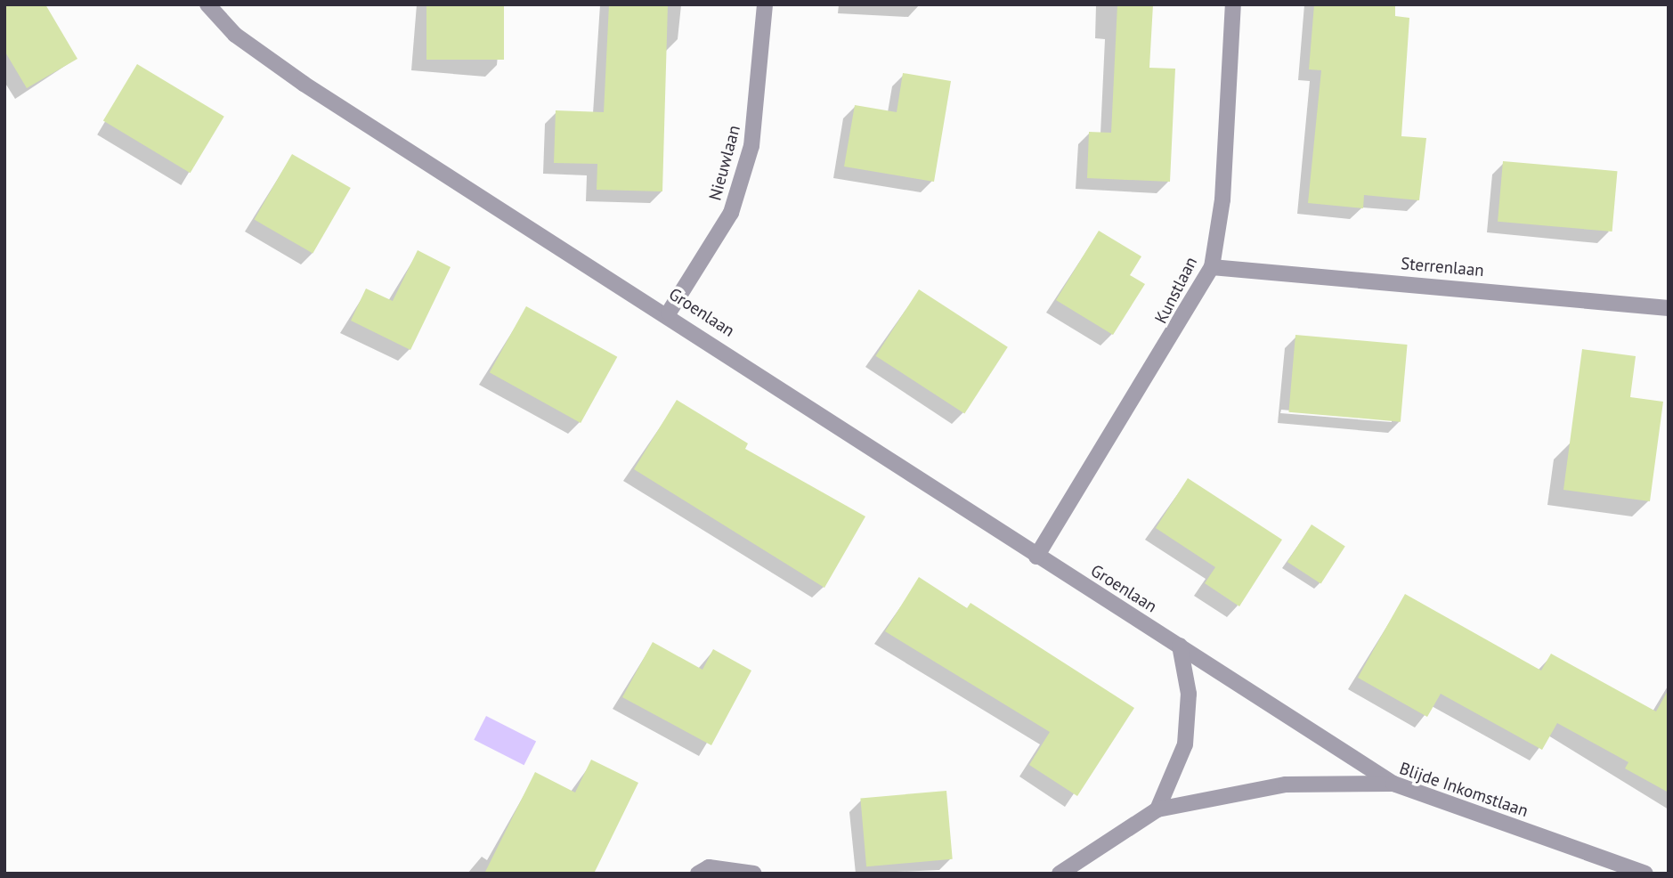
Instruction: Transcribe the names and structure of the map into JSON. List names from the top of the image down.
{
  "streets": {
    "street": [
      "Nieuwlaan",
      "Sterrenlaan",
      "Kunstlaan",
      "Groenlaan",
      "Blijde Inkomstlaan"
    ]
  },
  "crossings": [
    ["Nieuwlaan", "Groenlaan"],
    ["Sterrenlaan", "Kunstlaan"],
    ["Kunstlaan", "Groenlaan"],
    ["Groenlaan", "Blijde Inkomstlaan"]
  ]
}
